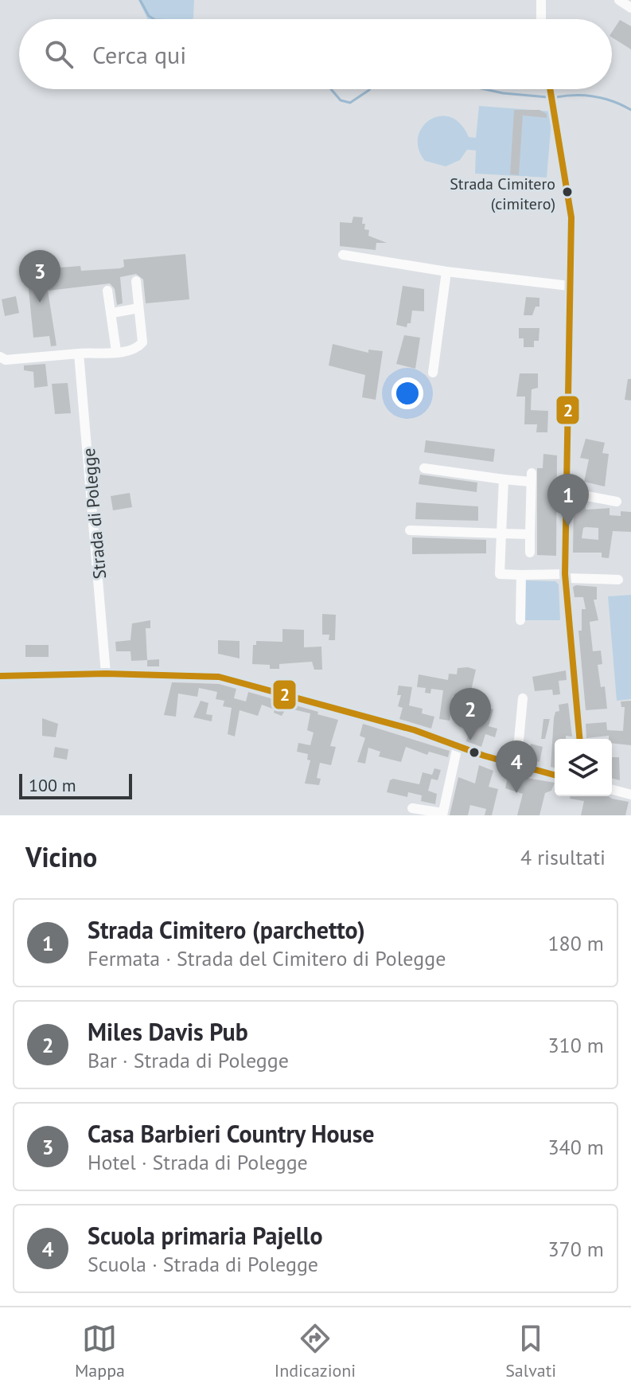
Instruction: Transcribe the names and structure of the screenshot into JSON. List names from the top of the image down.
{
  "streets": {
    "street": ["Strada di Polegge"]
  },
  "places": ["Strada Cimitero (cimitero)"],
  "lines": ["transit line 2"],
  "scale_bar": "100 m",
  "page": {
    "search": "Cerca qui",
    "pins": [
      "3",
      "1",
      "2",
      "4"
    ],
    "scale": "100 m",
    "heading": ["Vicino", "4 risultati"],
    "list": [
      {
        "mark": "1",
        "name": "Strada Cimitero (parchetto)",
        "note": "Fermata · Strada del Cimitero di Polegge",
        "value": "180 m"
      },
      {
        "mark": "2",
        "name": "Miles Davis Pub",
        "note": "Bar · Strada di Polegge",
        "value": "310 m"
      },
      {
        "mark": "3",
        "name": "Casa Barbieri Country House",
        "note": "Hotel · Strada di Polegge",
        "value": "340 m"
      },
      {
        "mark": "4",
        "name": "Scuola primaria Pajello",
        "note": "Scuola · Strada di Polegge",
        "value": "370 m"
      }
    ],
    "nav": ["Mappa", "Indicazioni", "Salvati"]
  }
}
